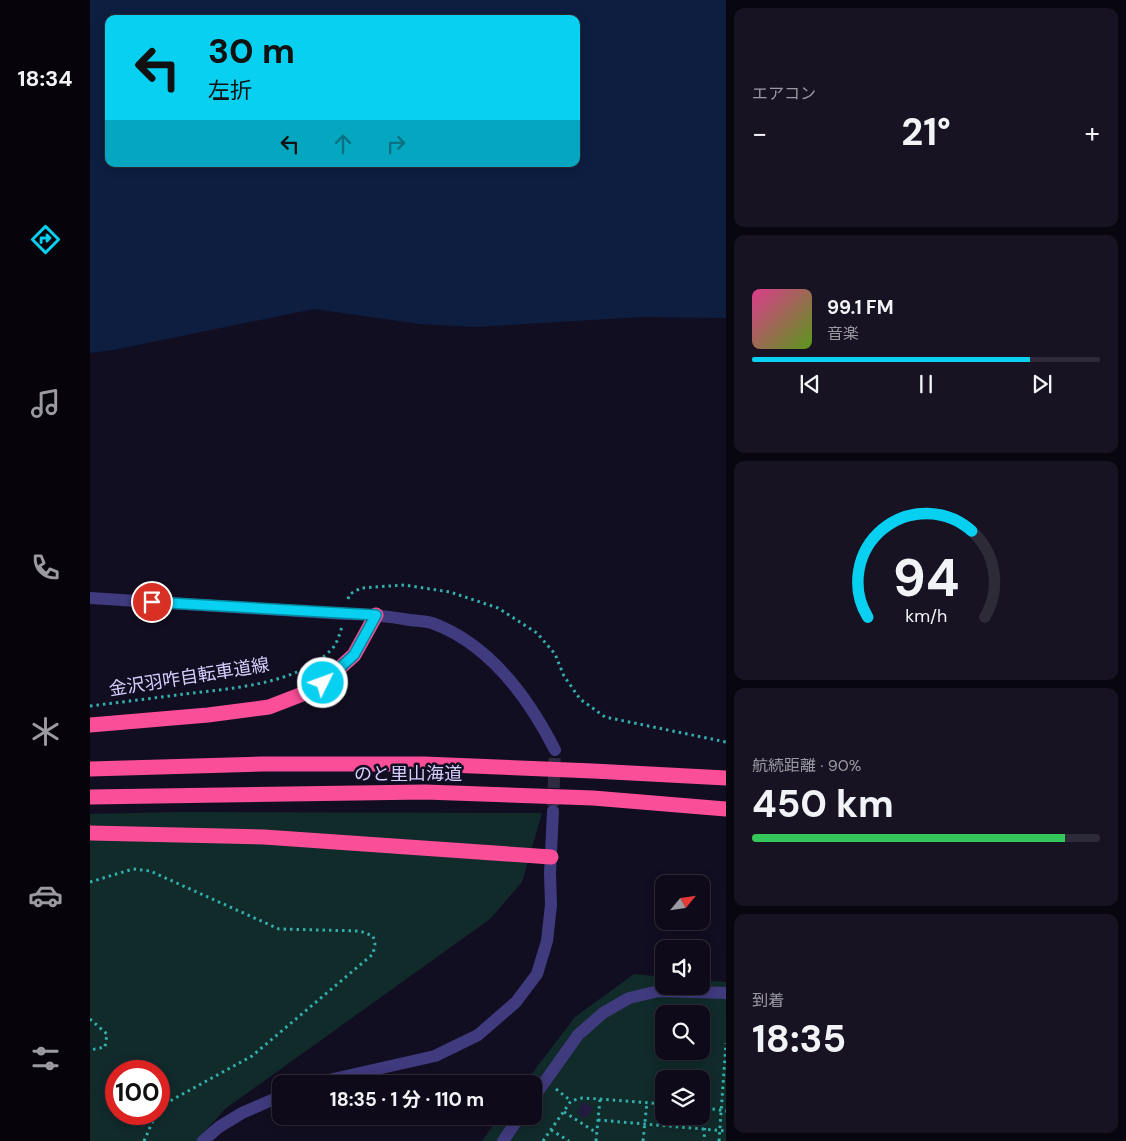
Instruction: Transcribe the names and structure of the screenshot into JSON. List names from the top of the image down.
{
  "streets": {
    "highway": ["のと里山海道"],
    "path": ["金沢羽咋自転車道線"]
  },
  "north": "top right",
  "page": {
    "tabs": "18:34",
    "tile": [
      "エアコン",
      ["航続距離 · 90%", "450 km"],
      ["到着", "18:35"]
    ],
    "turn": ["30 m", "左折"],
    "heat": ["−", "21°", "+"],
    "song": ["99.1 FM", "音楽"],
    "limit": "100",
    "trip": "18:35 · 1 分 · 110 m",
    "gauge": ["94", "km/h"]
  }
}
